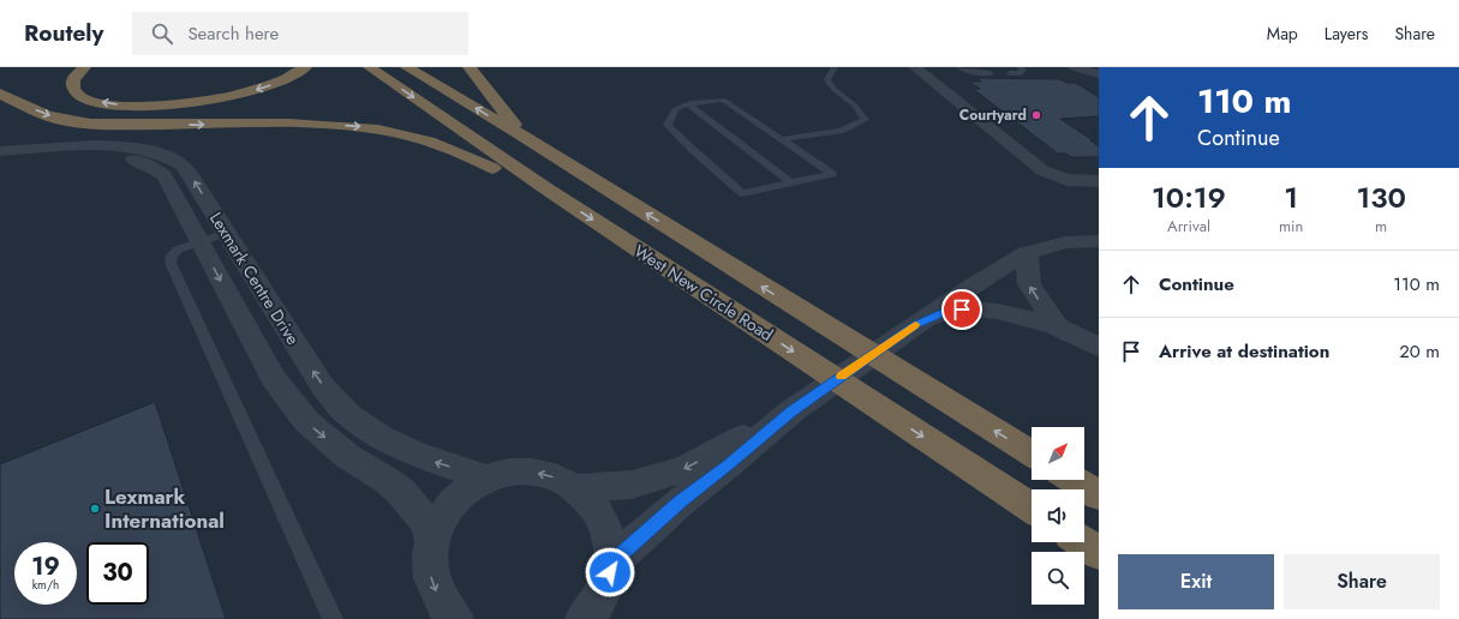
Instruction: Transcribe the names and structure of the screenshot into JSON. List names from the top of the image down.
{
  "streets": {
    "highway": ["West New Circle Road"],
    "street": ["Lexmark Centre Drive"]
  },
  "places": ["Courtyard", "Lexmark International"],
  "north": "top right",
  "page": {
    "header": "Routely",
    "search": "Search here",
    "nav": ["Map", "Layers", "Share"],
    "turn": ["110 m", "Continue"],
    "eta": [
      "10:19",
      "Arrival",
      "1",
      "min",
      "130",
      "m"
    ],
    "list": [
      {
        "name": "Continue",
        "value": "110 m"
      },
      {
        "name": "Arrive at destination",
        "value": "20 m"
      }
    ],
    "speed": "19 km/h",
    "limit": "30",
    "buttons": ["Exit", "Share"]
  }
}
